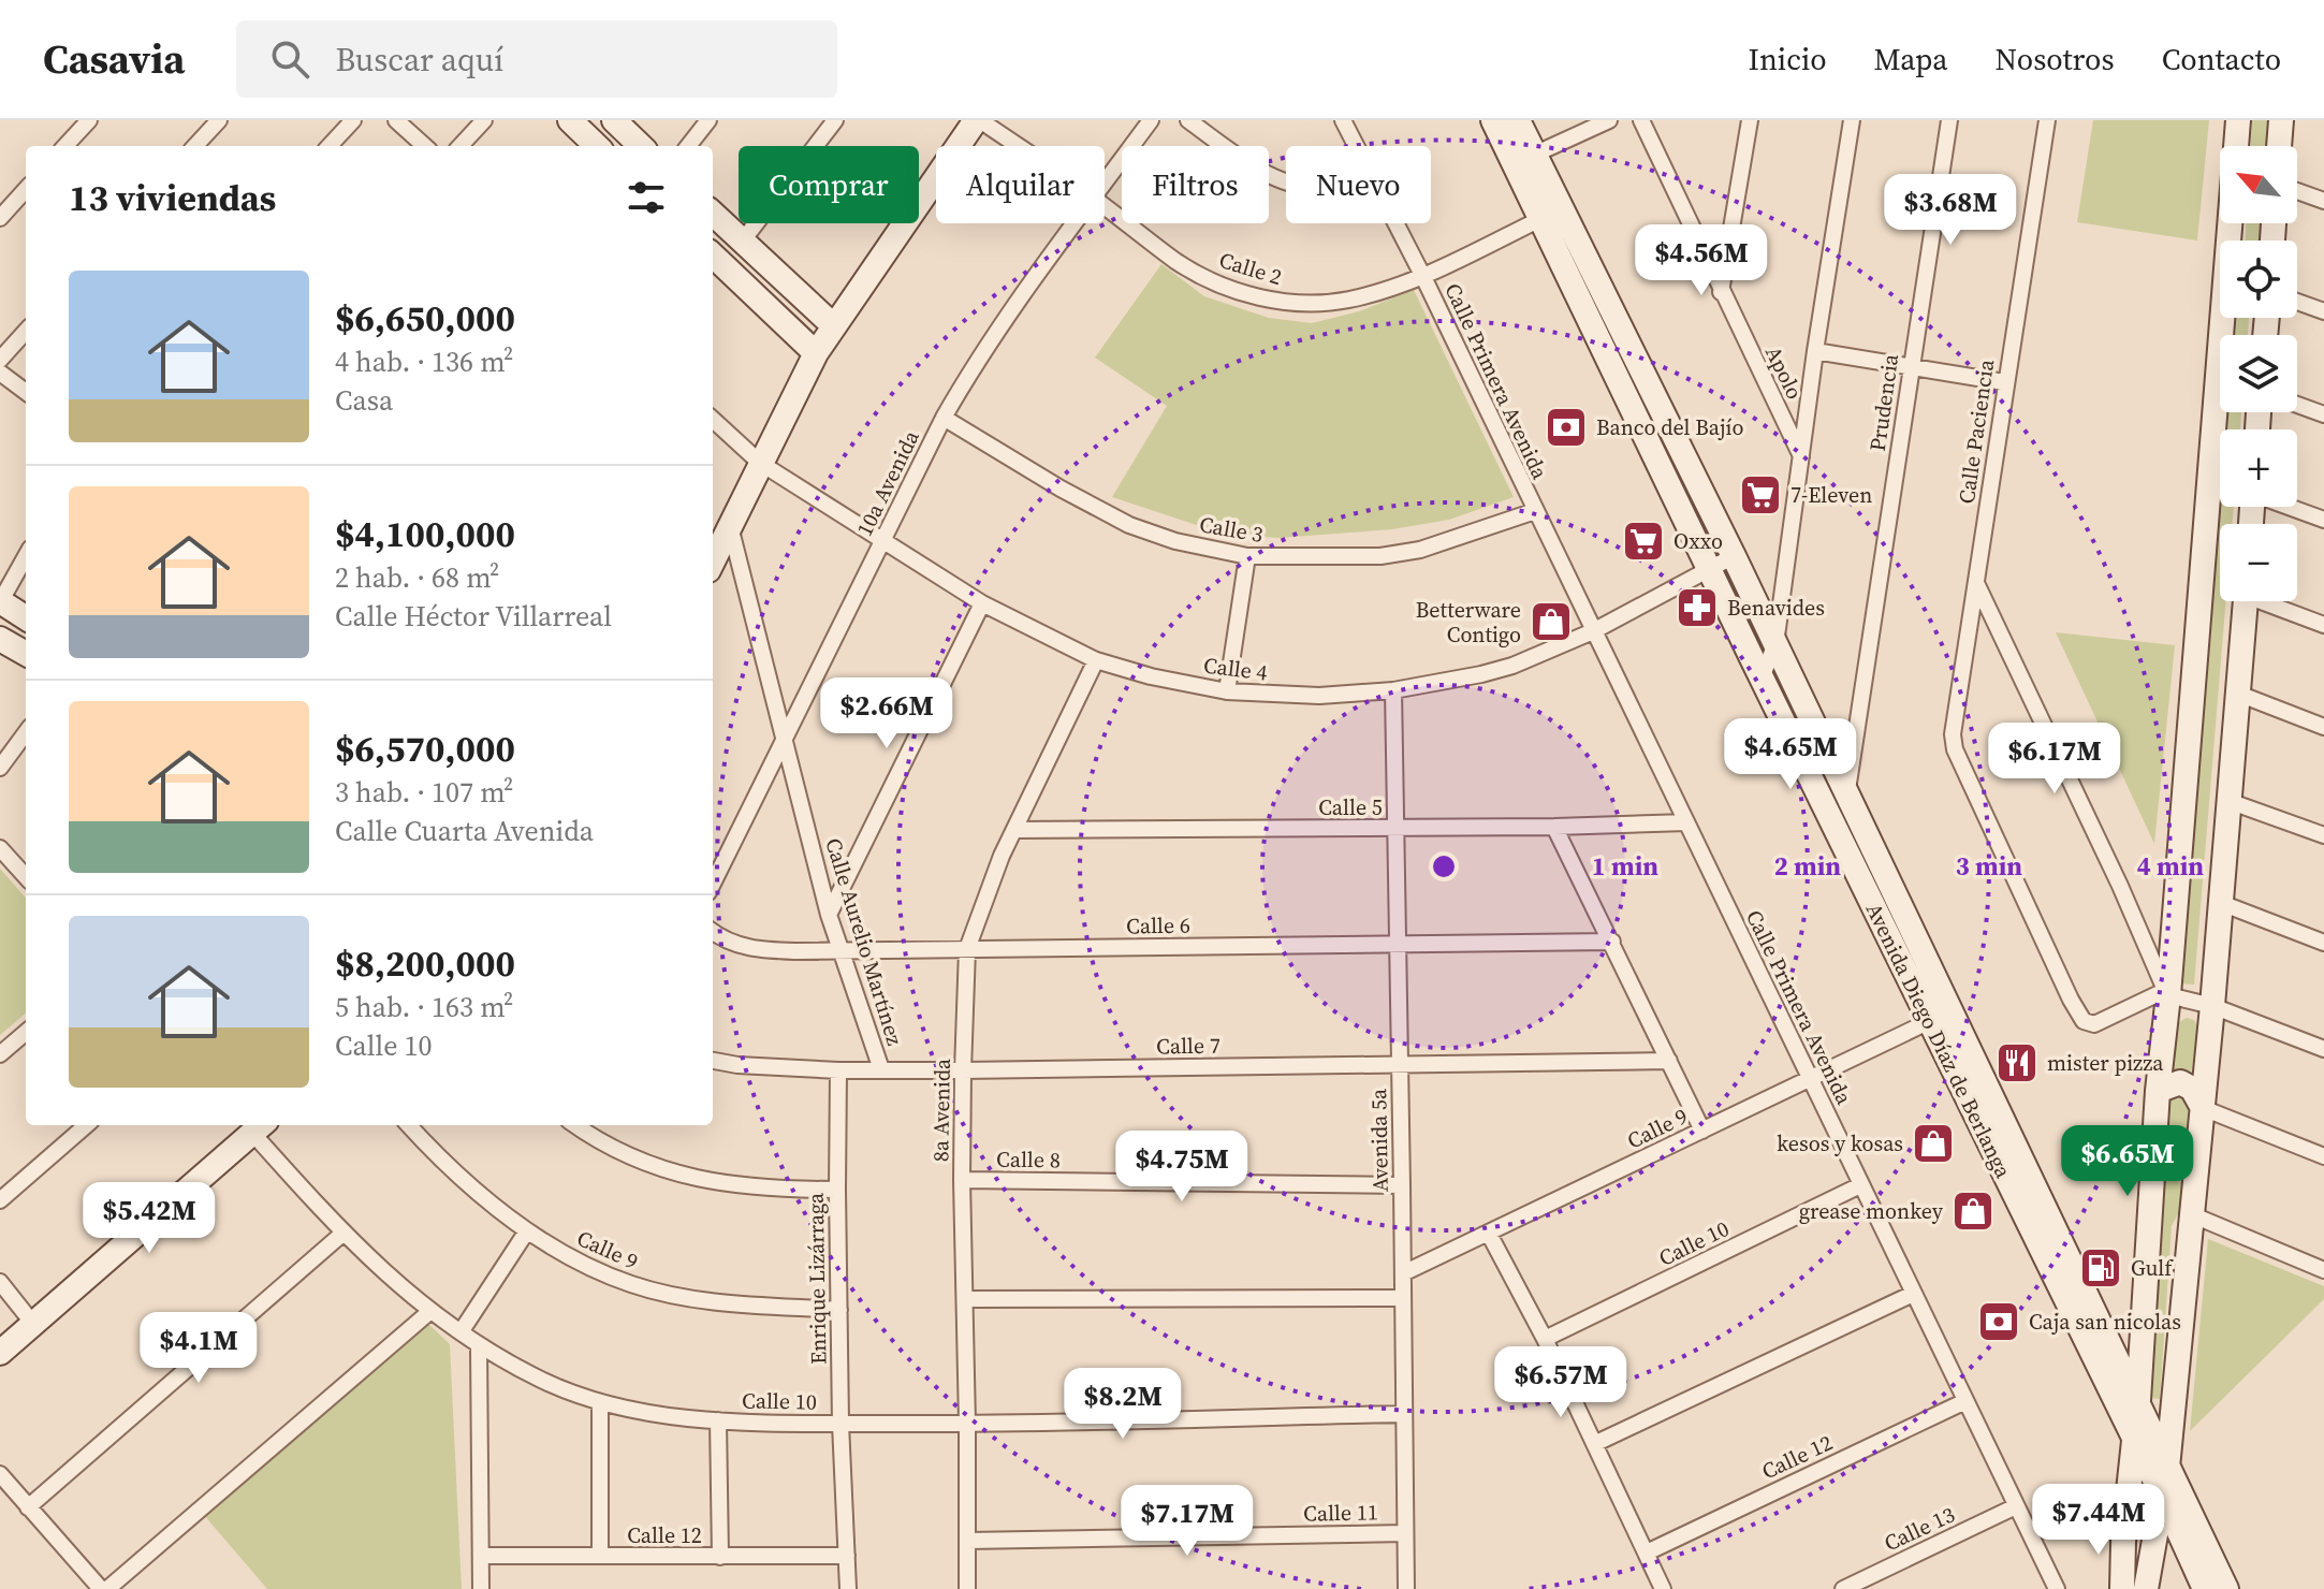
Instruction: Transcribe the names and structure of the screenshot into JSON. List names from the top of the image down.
{
  "streets": {
    "street": [
      "Calle 2",
      "Apolo",
      "Calle Primera Avenida",
      "Prudencia",
      "Calle Paciencia",
      "10a Avenida",
      "Calle 3",
      "Calle 4",
      "Calle 5",
      "Calle 6",
      "Calle Aurelio Martínez",
      "Avenida Diego Díaz de Berlanga",
      "Calle 7",
      "8a Avenida",
      "Calle 9",
      "Avenida 5a",
      "Calle 8",
      "Calle 10",
      "Enrique Lizárraga",
      "Calle 12",
      "Calle 11",
      "Calle 13"
    ]
  },
  "crossings": [
    ["Calle 2", "Calle Primera Avenida"],
    ["Calle 2", "Avenida Diego Díaz de Berlanga"],
    ["Apolo", "Prudencia"],
    ["Apolo", "Calle Paciencia"],
    ["Calle Primera Avenida", "Calle 3"],
    ["Calle Primera Avenida", "Calle 4"],
    ["Calle Primera Avenida", "Calle 5"],
    ["Calle Primera Avenida", "Calle 9"],
    ["Calle Primera Avenida", "Calle 10"],
    ["Calle Primera Avenida", "Calle 12"],
    ["Calle Primera Avenida", "Calle 13"],
    ["Prudencia", "Avenida Diego Díaz de Berlanga"],
    ["10a Avenida", "Calle 3"],
    ["10a Avenida", "Calle 4"],
    ["10a Avenida", "Calle Aurelio Martínez"],
    ["Calle 4", "Avenida Diego Díaz de Berlanga"],
    ["Calle 4", "8a Avenida"],
    ["Calle 4", "Avenida 5a"],
    ["Calle 5", "8a Avenida"],
    ["Calle 5", "Avenida 5a"],
    ["Calle 6", "Calle Aurelio Martínez"],
    ["Calle 6", "8a Avenida"],
    ["Calle 6", "Avenida 5a"],
    ["Calle Aurelio Martínez", "Calle 7"],
    ["Avenida Diego Díaz de Berlanga", "Calle 9"],
    ["Calle 7", "8a Avenida"],
    ["Calle 7", "Avenida 5a"],
    ["Calle 7", "Enrique Lizárraga"],
    ["8a Avenida", "Calle 8"],
    ["8a Avenida", "Calle 10"],
    ["8a Avenida", "Calle 11"],
    ["Calle 9", "Avenida 5a"],
    ["Calle 9", "Enrique Lizárraga"],
    ["Avenida 5a", "Calle 8"],
    ["Avenida 5a", "Calle 10"],
    ["Avenida 5a", "Calle 11"],
    ["Calle 10", "Enrique Lizárraga"],
    ["Enrique Lizárraga", "Calle 12"]
  ],
  "places": {
    "bank": ["Banco del Bajío", "Caja san nicolas"],
    "supermarket": ["7-Eleven", "Oxxo"],
    "pharmacy": ["Benavides"],
    "shop": ["Betterware Contigo", "kesos y kosas", "grease monkey"],
    "restaurant": ["mister pizza"],
    "fuel station": ["Gulf"]
  },
  "north": "top left",
  "page": {
    "header": "Casavia",
    "search": "Buscar aquí",
    "nav": [
      "Inicio",
      "Mapa",
      "Nosotros",
      "Contacto"
    ],
    "map_buttons": ["+", "−"],
    "chip": [
      "Comprar",
      "Alquilar",
      "Filtros",
      "Nuevo"
    ],
    "heading": "13 viviendas",
    "price": [
      "$3.68M",
      "$4.56M",
      "$2.66M",
      "$4.65M",
      "$6.17M",
      "$6.65M",
      "$4.75M",
      "$5.42M",
      "$4.1M",
      "$6.57M",
      "$8.2M",
      "$7.44M",
      "$7.17M"
    ],
    "list": [
      {
        "name": "$6,650,000",
        "note": "4 hab. · 136 m² · Casa"
      },
      {
        "name": "$4,100,000",
        "note": "2 hab. · 68 m² · Calle Héctor Villarreal"
      },
      {
        "name": "$6,570,000",
        "note": "3 hab. · 107 m² · Calle Cuarta Avenida"
      },
      {
        "name": "$8,200,000",
        "note": "5 hab. · 163 m² · Calle 10"
      }
    ]
  },
  "rings": [
    "1 min",
    "2 min",
    "3 min",
    "4 min"
  ]
}
